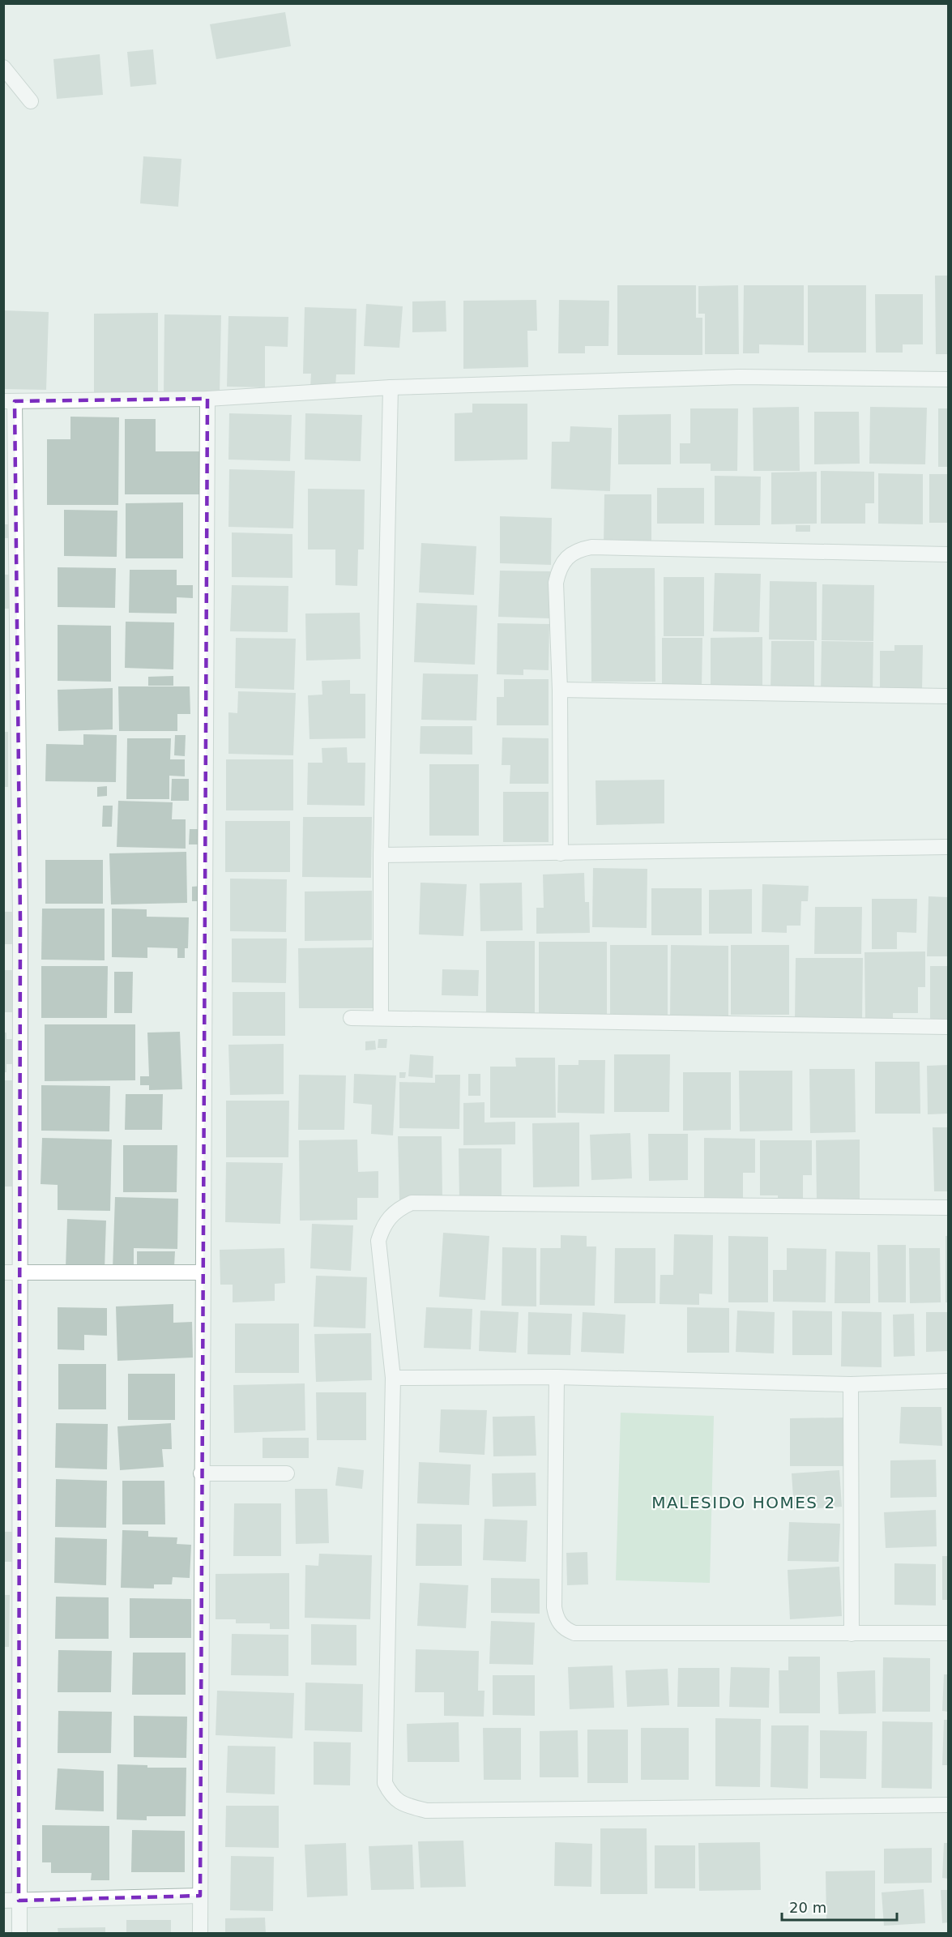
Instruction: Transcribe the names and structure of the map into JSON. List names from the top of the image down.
{
  "districts": ["MALESIDO HOMES 2"],
  "scale_bar": "20 m"
}
